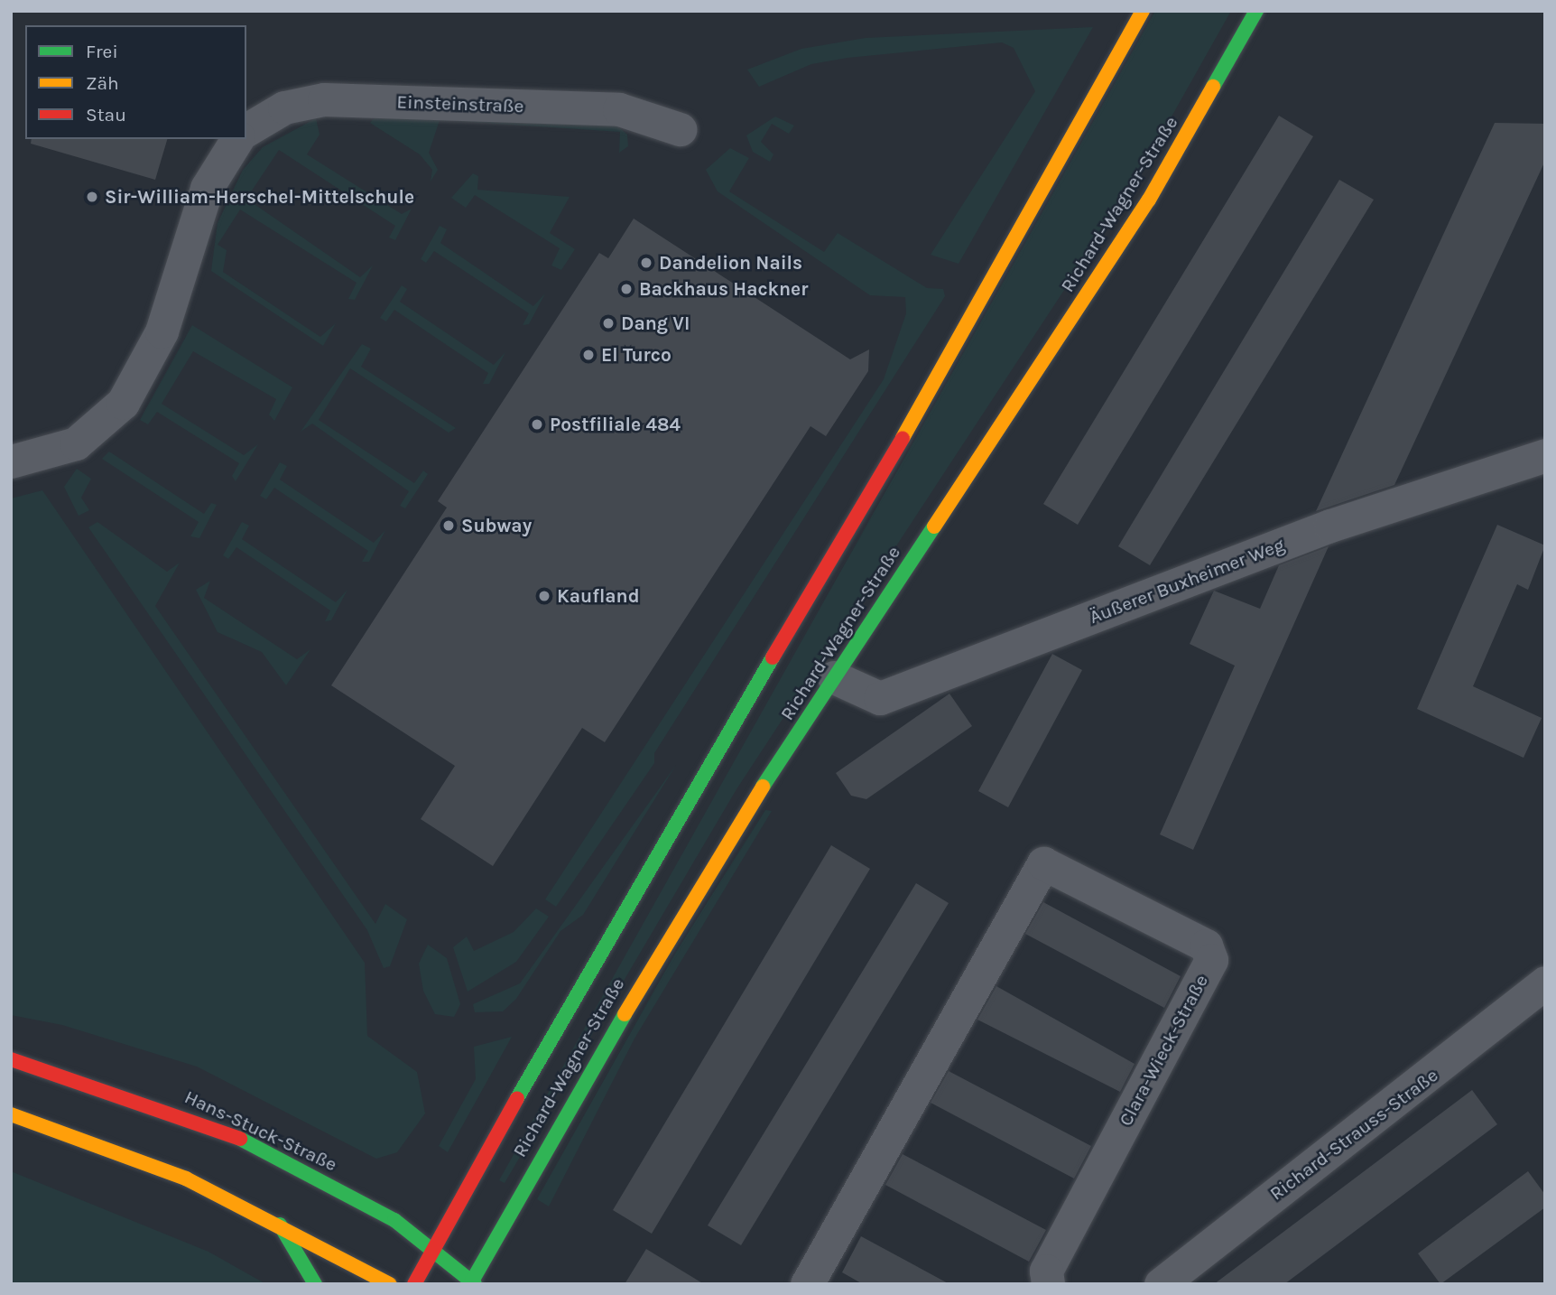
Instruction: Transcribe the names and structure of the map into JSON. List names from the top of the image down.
{
  "streets": {
    "main road": ["Richard-Wagner-Straße", "Hans-Stuck-Straße"],
    "street": [
      "Einsteinstraße",
      "Äußerer Buxheimer Weg",
      "Clara-Wieck-Straße",
      "Richard-Strauss-Straße"
    ]
  },
  "crossings": [
    ["Richard-Wagner-Straße", "Äußerer Buxheimer Weg"],
    ["Richard-Wagner-Straße", "Hans-Stuck-Straße"]
  ],
  "places": [
    "Sir-William-Herschel-Mittelschule",
    "Dandelion Nails",
    "Backhaus Hackner",
    "Dang VI",
    "El Turco",
    "Postfiliale 484",
    "Subway",
    "Kaufland"
  ],
  "legend": ["Frei", "Zäh", "Stau"]
}
